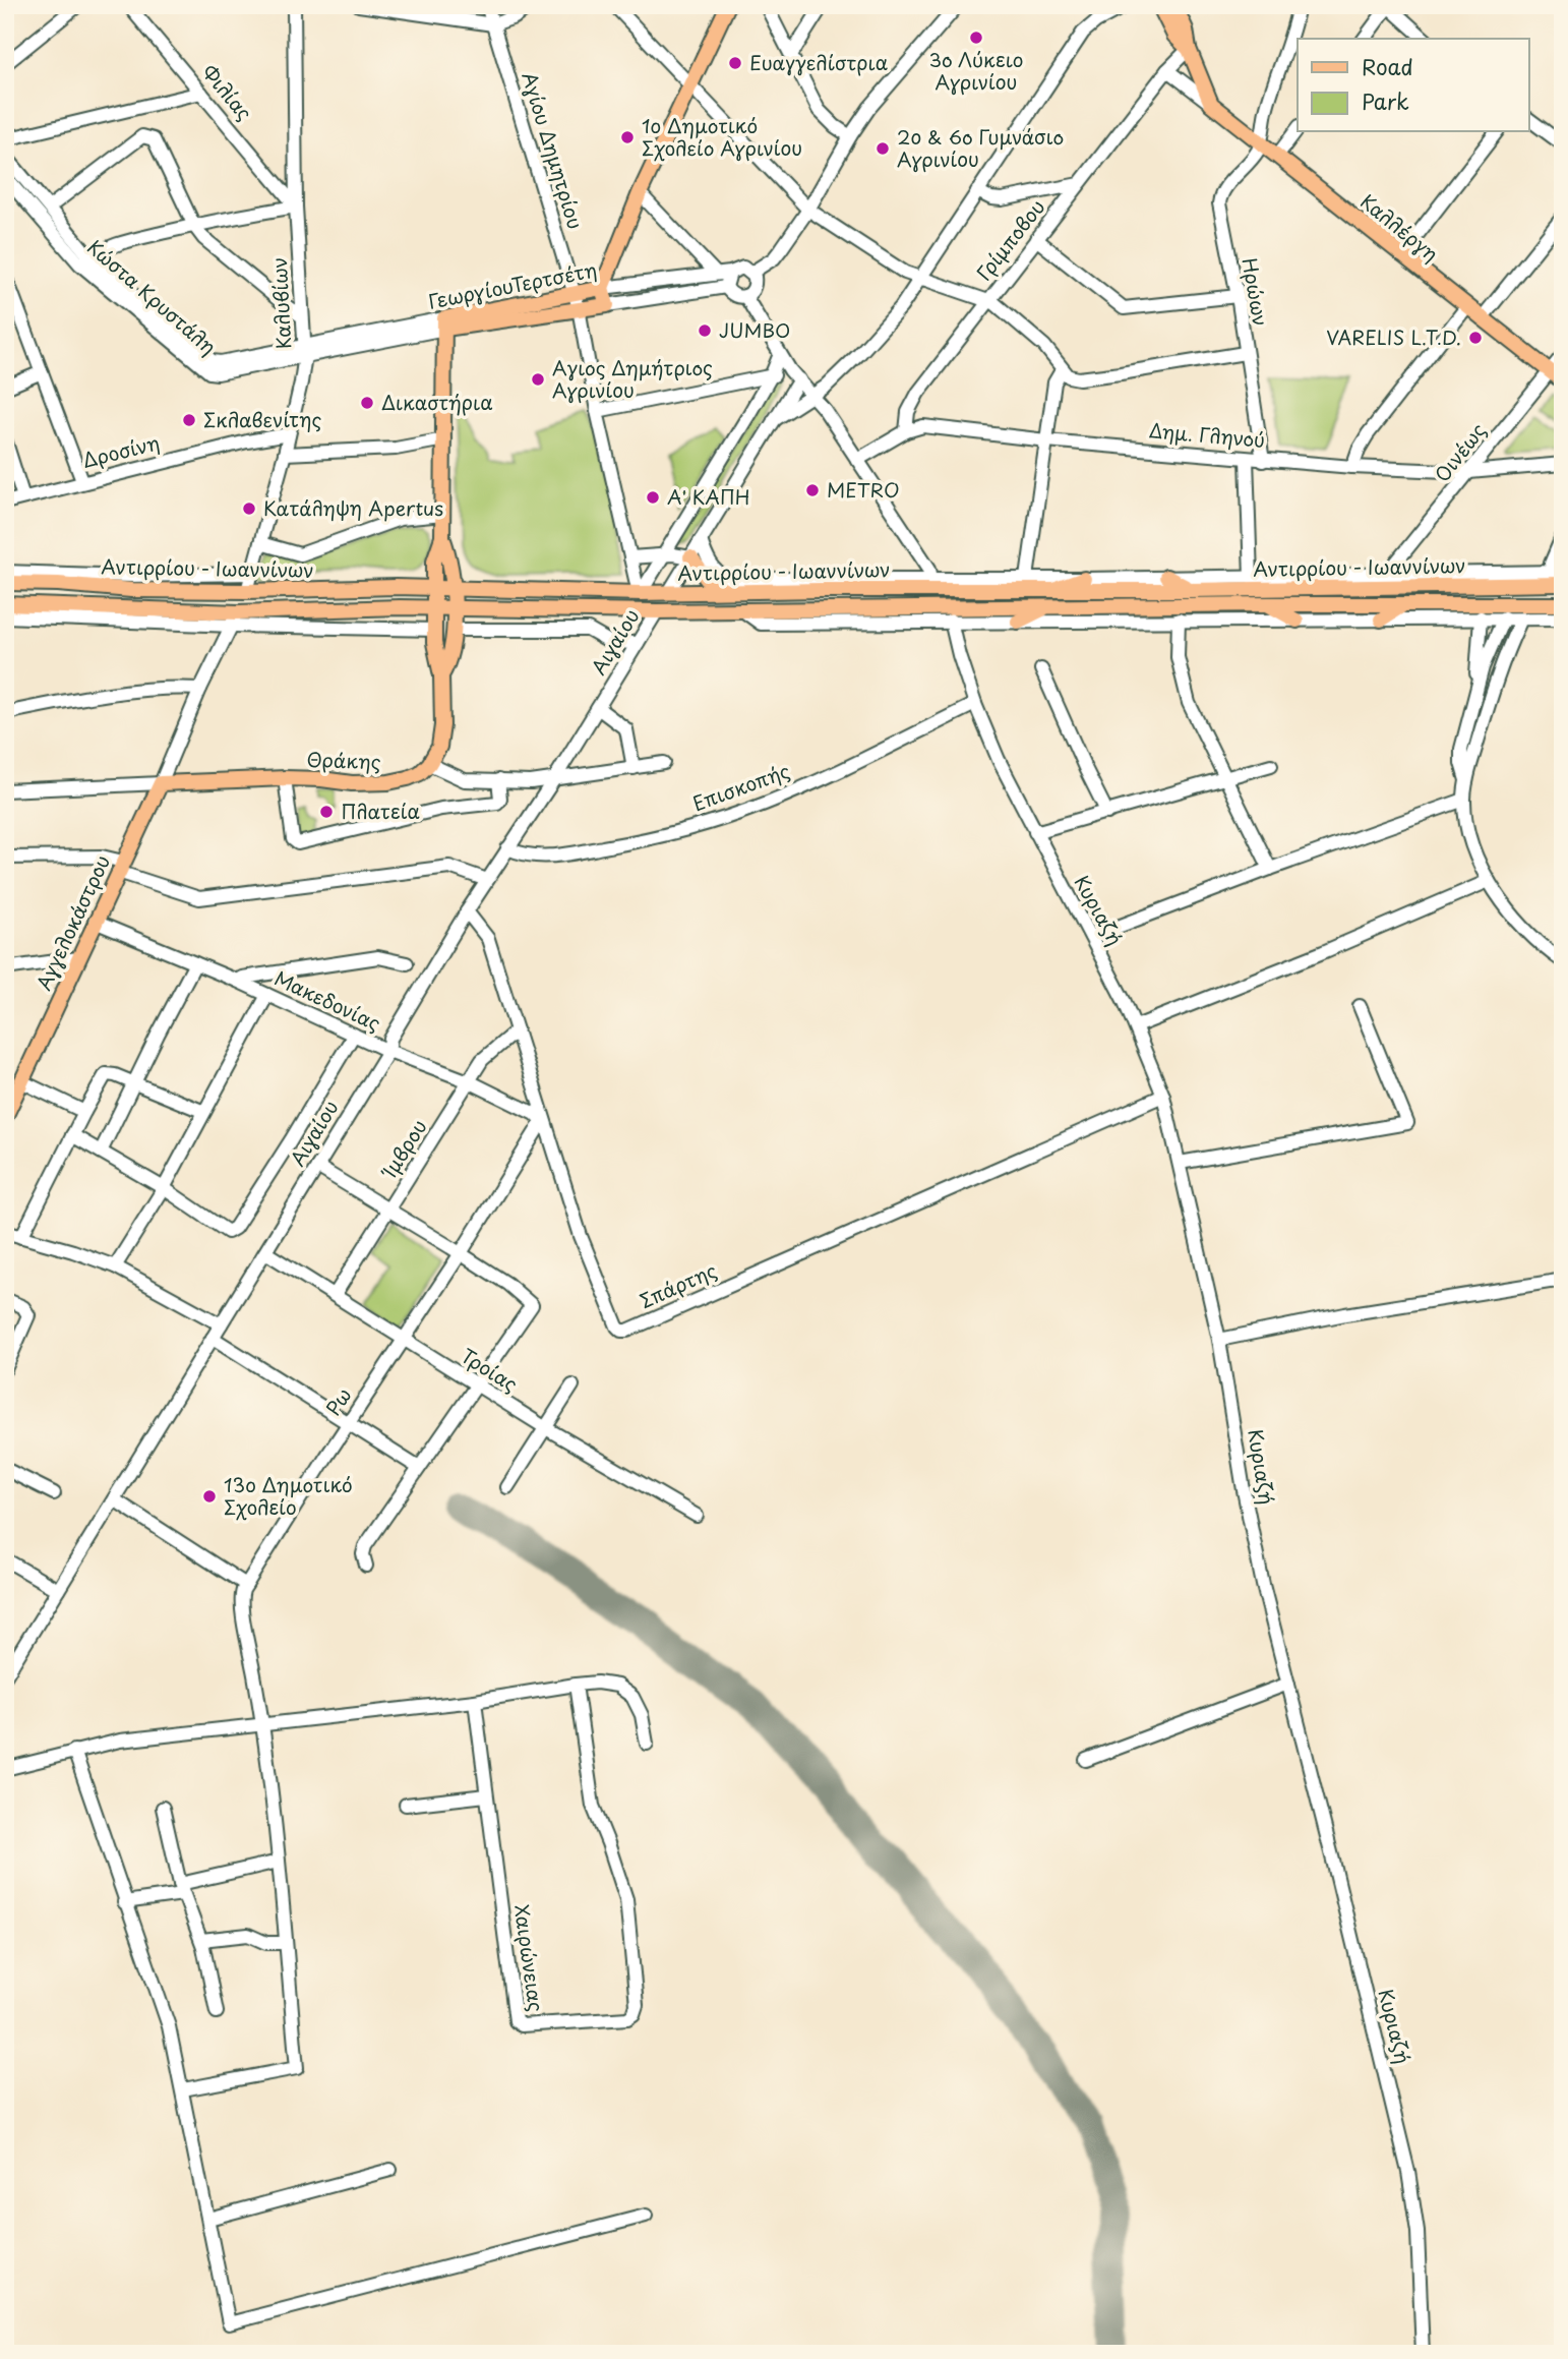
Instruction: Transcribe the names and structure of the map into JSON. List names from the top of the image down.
{
  "streets": {
    "main road": [
      "Καλλέργη",
      "ΓεωργίουΤερτσέτη",
      "Αντιρρίου - Ιωαννίνων",
      "Θράκης",
      "Αγγελοκάστρου"
    ],
    "street": [
      "Φιλίας",
      "Αγίου Δημητρίου",
      "Γρίμποβου",
      "Ηρώων",
      "Κώστα Κρυστάλη",
      "Καλυβίων",
      "Δημ. Γληνού",
      "Δροσίνη",
      "Οινέως",
      "Αιγαίου",
      "Επισκοπής",
      "Κυριαζή",
      "Μακεδονίας",
      "Ίμβρου",
      "Σπάρτης",
      "Τροίας",
      "Ρω",
      "Χαιρώνειας"
    ]
  },
  "crossings": [
    ["Φιλίας", "Καλυβίων"],
    ["Αγίου Δημητρίου", "ΓεωργίουΤερτσέτη"],
    ["Αγίου Δημητρίου", "Αντιρρίου - Ιωαννίνων"],
    ["Καλλέργη", "Ηρώων"],
    ["Καλλέργη", "Οινέως"],
    ["Γρίμποβου", "Δημ. Γληνού"],
    ["ΓεωργίουΤερτσέτη", "Κώστα Κρυστάλη"],
    ["ΓεωργίουΤερτσέτη", "Καλυβίων"],
    ["Ηρώων", "Δημ. Γληνού"],
    ["Κώστα Κρυστάλη", "Καλυβίων"],
    ["Καλυβίων", "Δροσίνη"],
    ["Καλυβίων", "Αντιρρίου - Ιωαννίνων"],
    ["Δημ. Γληνού", "Οινέως"],
    ["Αντιρρίου - Ιωαννίνων", "Αιγαίου"],
    ["Αιγαίου", "Επισκοπής"],
    ["Αιγαίου", "Μακεδονίας"],
    ["Αιγαίου", "Σπάρτης"],
    ["Αιγαίου", "Τροίας"],
    ["Θράκης", "Αγγελοκάστρου"],
    ["Επισκοπής", "Κυριαζή"],
    ["Κυριαζή", "Σπάρτης"],
    ["Αγγελοκάστρου", "Μακεδονίας"],
    ["Μακεδονίας", "Ίμβρου"],
    ["Μακεδονίας", "Σπάρτης"],
    ["Μακεδονίας", "Ρω"],
    ["Ίμβρου", "Σπάρτης"],
    ["Ίμβρου", "Τροίας"],
    ["Σπάρτης", "Ρω"],
    ["Τροίας", "Ρω"]
  ],
  "places": [
    "3ο Λύκειο Αγρινίου",
    "Ευαγγελίστρια",
    "1ο Δημοτικό Σχολείο Αγρινίου",
    "2ο & 6ο Γυμνάσιο Αγρινίου",
    "JUMBO",
    "VARELIS L.T.D.",
    "Αγιος Δημήτριος Αγρινίου",
    "Δικαστήρια",
    "Σκλαβενίτης",
    "METRO",
    "Α' ΚΑΠΗ",
    "Κατάληψη Apertus",
    "Πλατεία",
    "13ο Δημοτικό Σχολείο"
  ],
  "legend": ["Road", "Park"]
}
